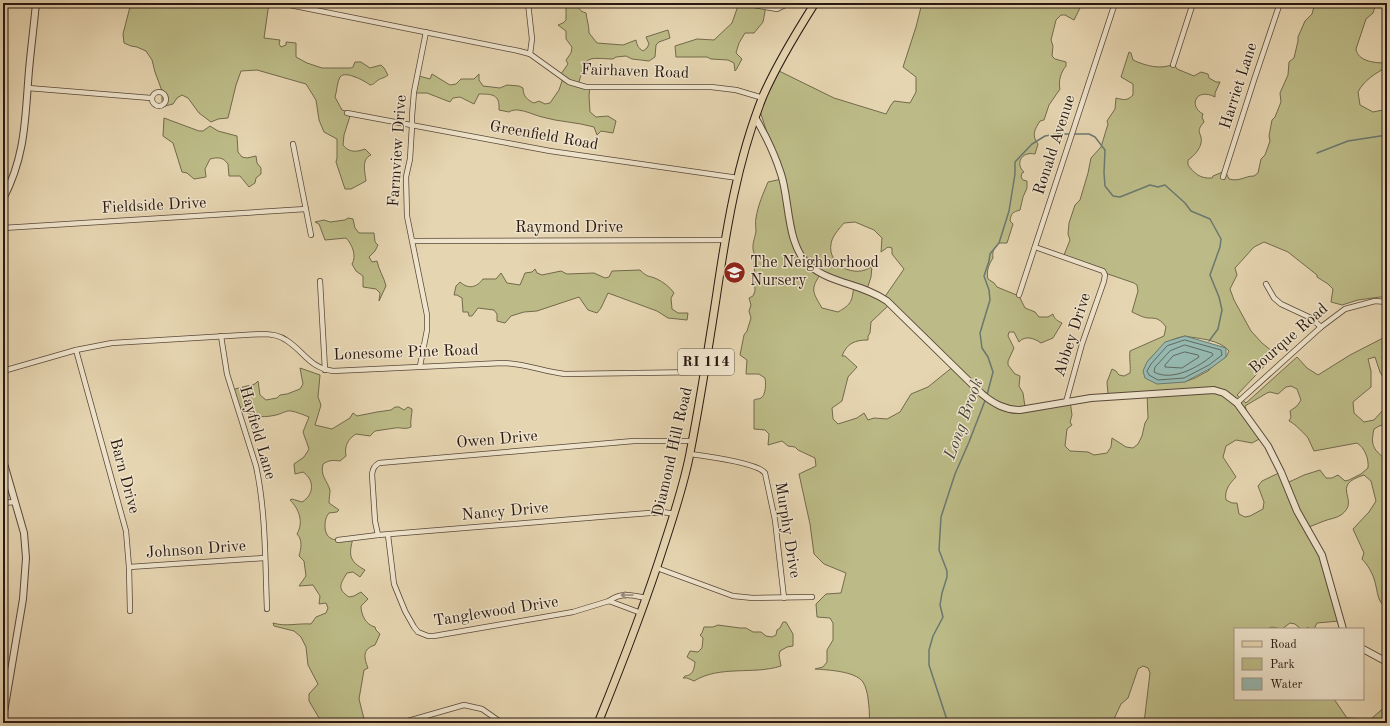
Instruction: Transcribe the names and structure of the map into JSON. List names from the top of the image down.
{
  "streets": {
    "main road": ["RI 114", "Diamond Hill Road"],
    "street": [
      "Fairhaven Road",
      "Harriet Lane",
      "Greenfield Road",
      "Ronald Avenue",
      "Farmview Drive",
      "Fieldside Drive",
      "Raymond Drive",
      "Abbey Drive",
      "Bourque Road",
      "Lonesome Pine Road",
      "Hayfield Lane",
      "Owen Drive",
      "Barn Drive",
      "Nancy Drive",
      "Murphy Drive",
      "Johnson Drive",
      "Tanglewood Drive"
    ]
  },
  "crossings": [
    ["Fairhaven Road", "Farmview Drive"],
    ["Fairhaven Road", "Diamond Hill Road"],
    ["Greenfield Road", "Farmview Drive"],
    ["Greenfield Road", "Diamond Hill Road"],
    ["Ronald Avenue", "Abbey Drive"],
    ["Farmview Drive", "Raymond Drive"],
    ["Farmview Drive", "Lonesome Pine Road"],
    ["Raymond Drive", "Diamond Hill Road"],
    ["Lonesome Pine Road", "Hayfield Lane"],
    ["Lonesome Pine Road", "Diamond Hill Road"],
    ["Lonesome Pine Road", "Barn Drive"],
    ["Hayfield Lane", "Johnson Drive"],
    ["Owen Drive", "Diamond Hill Road"],
    ["Owen Drive", "Nancy Drive"],
    ["Diamond Hill Road", "Nancy Drive"],
    ["Diamond Hill Road", "Murphy Drive"],
    ["Diamond Hill Road", "Tanglewood Drive"],
    ["Barn Drive", "Johnson Drive"],
    ["Nancy Drive", "Tanglewood Drive"]
  ],
  "water": ["Long Brook"],
  "places": {
    "school or university": ["The Neighborhood Nursery"]
  },
  "legend": ["Road", "Park", "Water"]
}
